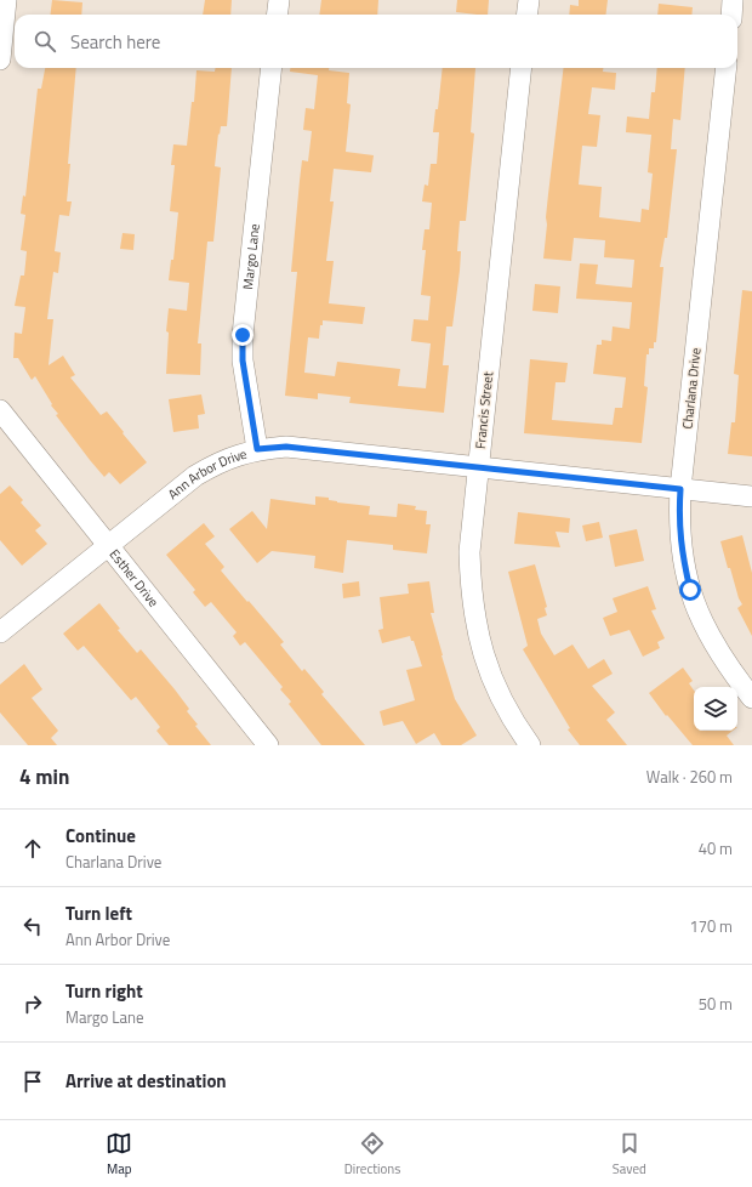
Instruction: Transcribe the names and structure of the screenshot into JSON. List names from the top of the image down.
{
  "streets": {
    "street": [
      "Margo Lane",
      "Charlana Drive",
      "Francis Street",
      "Ann Arbor Drive",
      "Esther Drive"
    ]
  },
  "crossings": [
    ["Margo Lane", "Ann Arbor Drive"],
    ["Charlana Drive", "Ann Arbor Drive"],
    ["Francis Street", "Ann Arbor Drive"],
    ["Ann Arbor Drive", "Esther Drive"]
  ],
  "page": {
    "search": "Search here",
    "heading": ["4 min", "Walk · 260 m"],
    "list": [
      ["Continue", "Charlana Drive", "40 m"],
      ["Turn left", "Ann Arbor Drive", "170 m"],
      ["Turn right", "Margo Lane", "50 m"],
      "Arrive at destination"
    ],
    "nav": ["Map", "Directions", "Saved"]
  }
}
